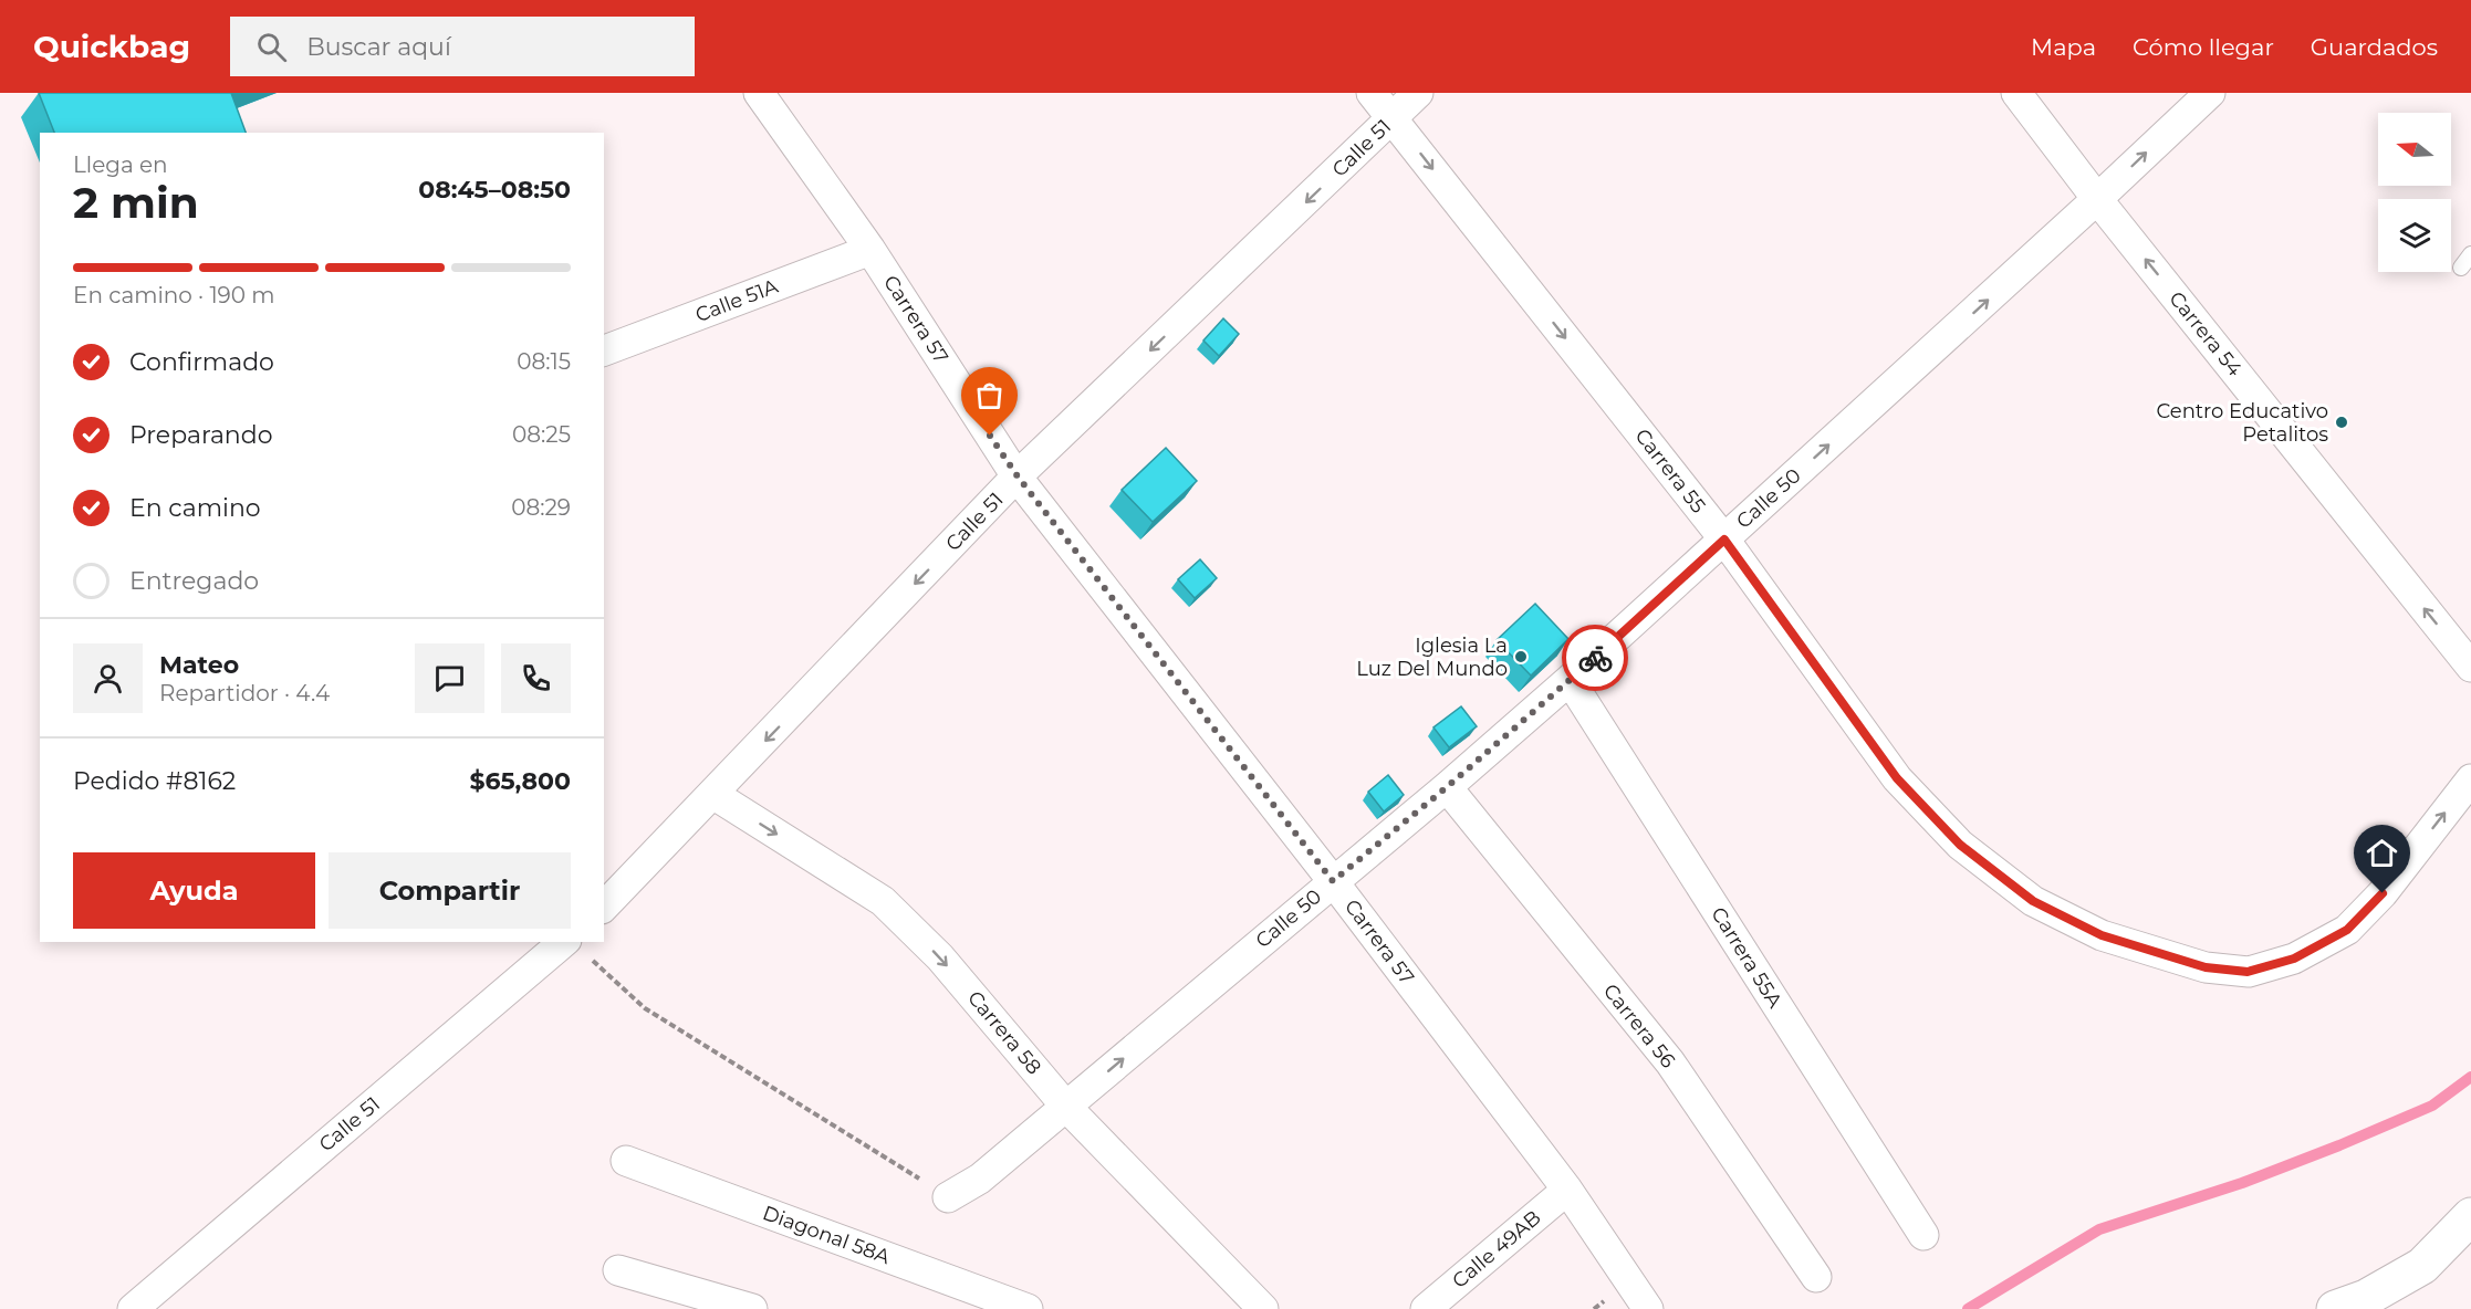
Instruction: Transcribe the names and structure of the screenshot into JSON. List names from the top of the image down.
{
  "streets": {
    "street": [
      "Calle 51",
      "Calle 51A",
      "Carrera 57",
      "Carrera 54",
      "Carrera 55",
      "Calle 50",
      "Carrera 55A",
      "Carrera 56",
      "Carrera 58",
      "Diagonal 58A",
      "Calle 49AB"
    ]
  },
  "crossings": [
    ["Calle 51", "Carrera 57"],
    ["Calle 51", "Carrera 55"],
    ["Calle 51", "Carrera 58"],
    ["Calle 51A", "Carrera 57"],
    ["Carrera 57", "Calle 50"],
    ["Carrera 57", "Calle 49AB"],
    ["Carrera 54", "Calle 50"],
    ["Carrera 55", "Calle 50"],
    ["Calle 50", "Carrera 55A"],
    ["Calle 50", "Carrera 56"],
    ["Calle 50", "Carrera 58"]
  ],
  "one_way": [
    "Calle 51",
    "Carrera 54",
    "Carrera 55",
    "Calle 50",
    "Carrera 58"
  ],
  "places": ["Centro Educativo Petalitos", "Iglesia La Luz Del Mundo"],
  "north": "left",
  "page": {
    "header": "Quickbag",
    "search": "Buscar aquí",
    "nav": ["Mapa", "Cómo llegar", "Guardados"],
    "heading": ["2 min", "Llega en", "08:45–08:50"],
    "panel": [
      "Mateo",
      "Repartidor · 4.4",
      "Pedido #8162",
      "$65,800"
    ],
    "bar": "En camino · 190 m",
    "list": [
      ["Confirmado", "08:15"],
      ["Preparando", "08:25"],
      ["En camino", "08:29"],
      "Entregado"
    ],
    "buttons": ["Ayuda", "Compartir"]
  }
}
